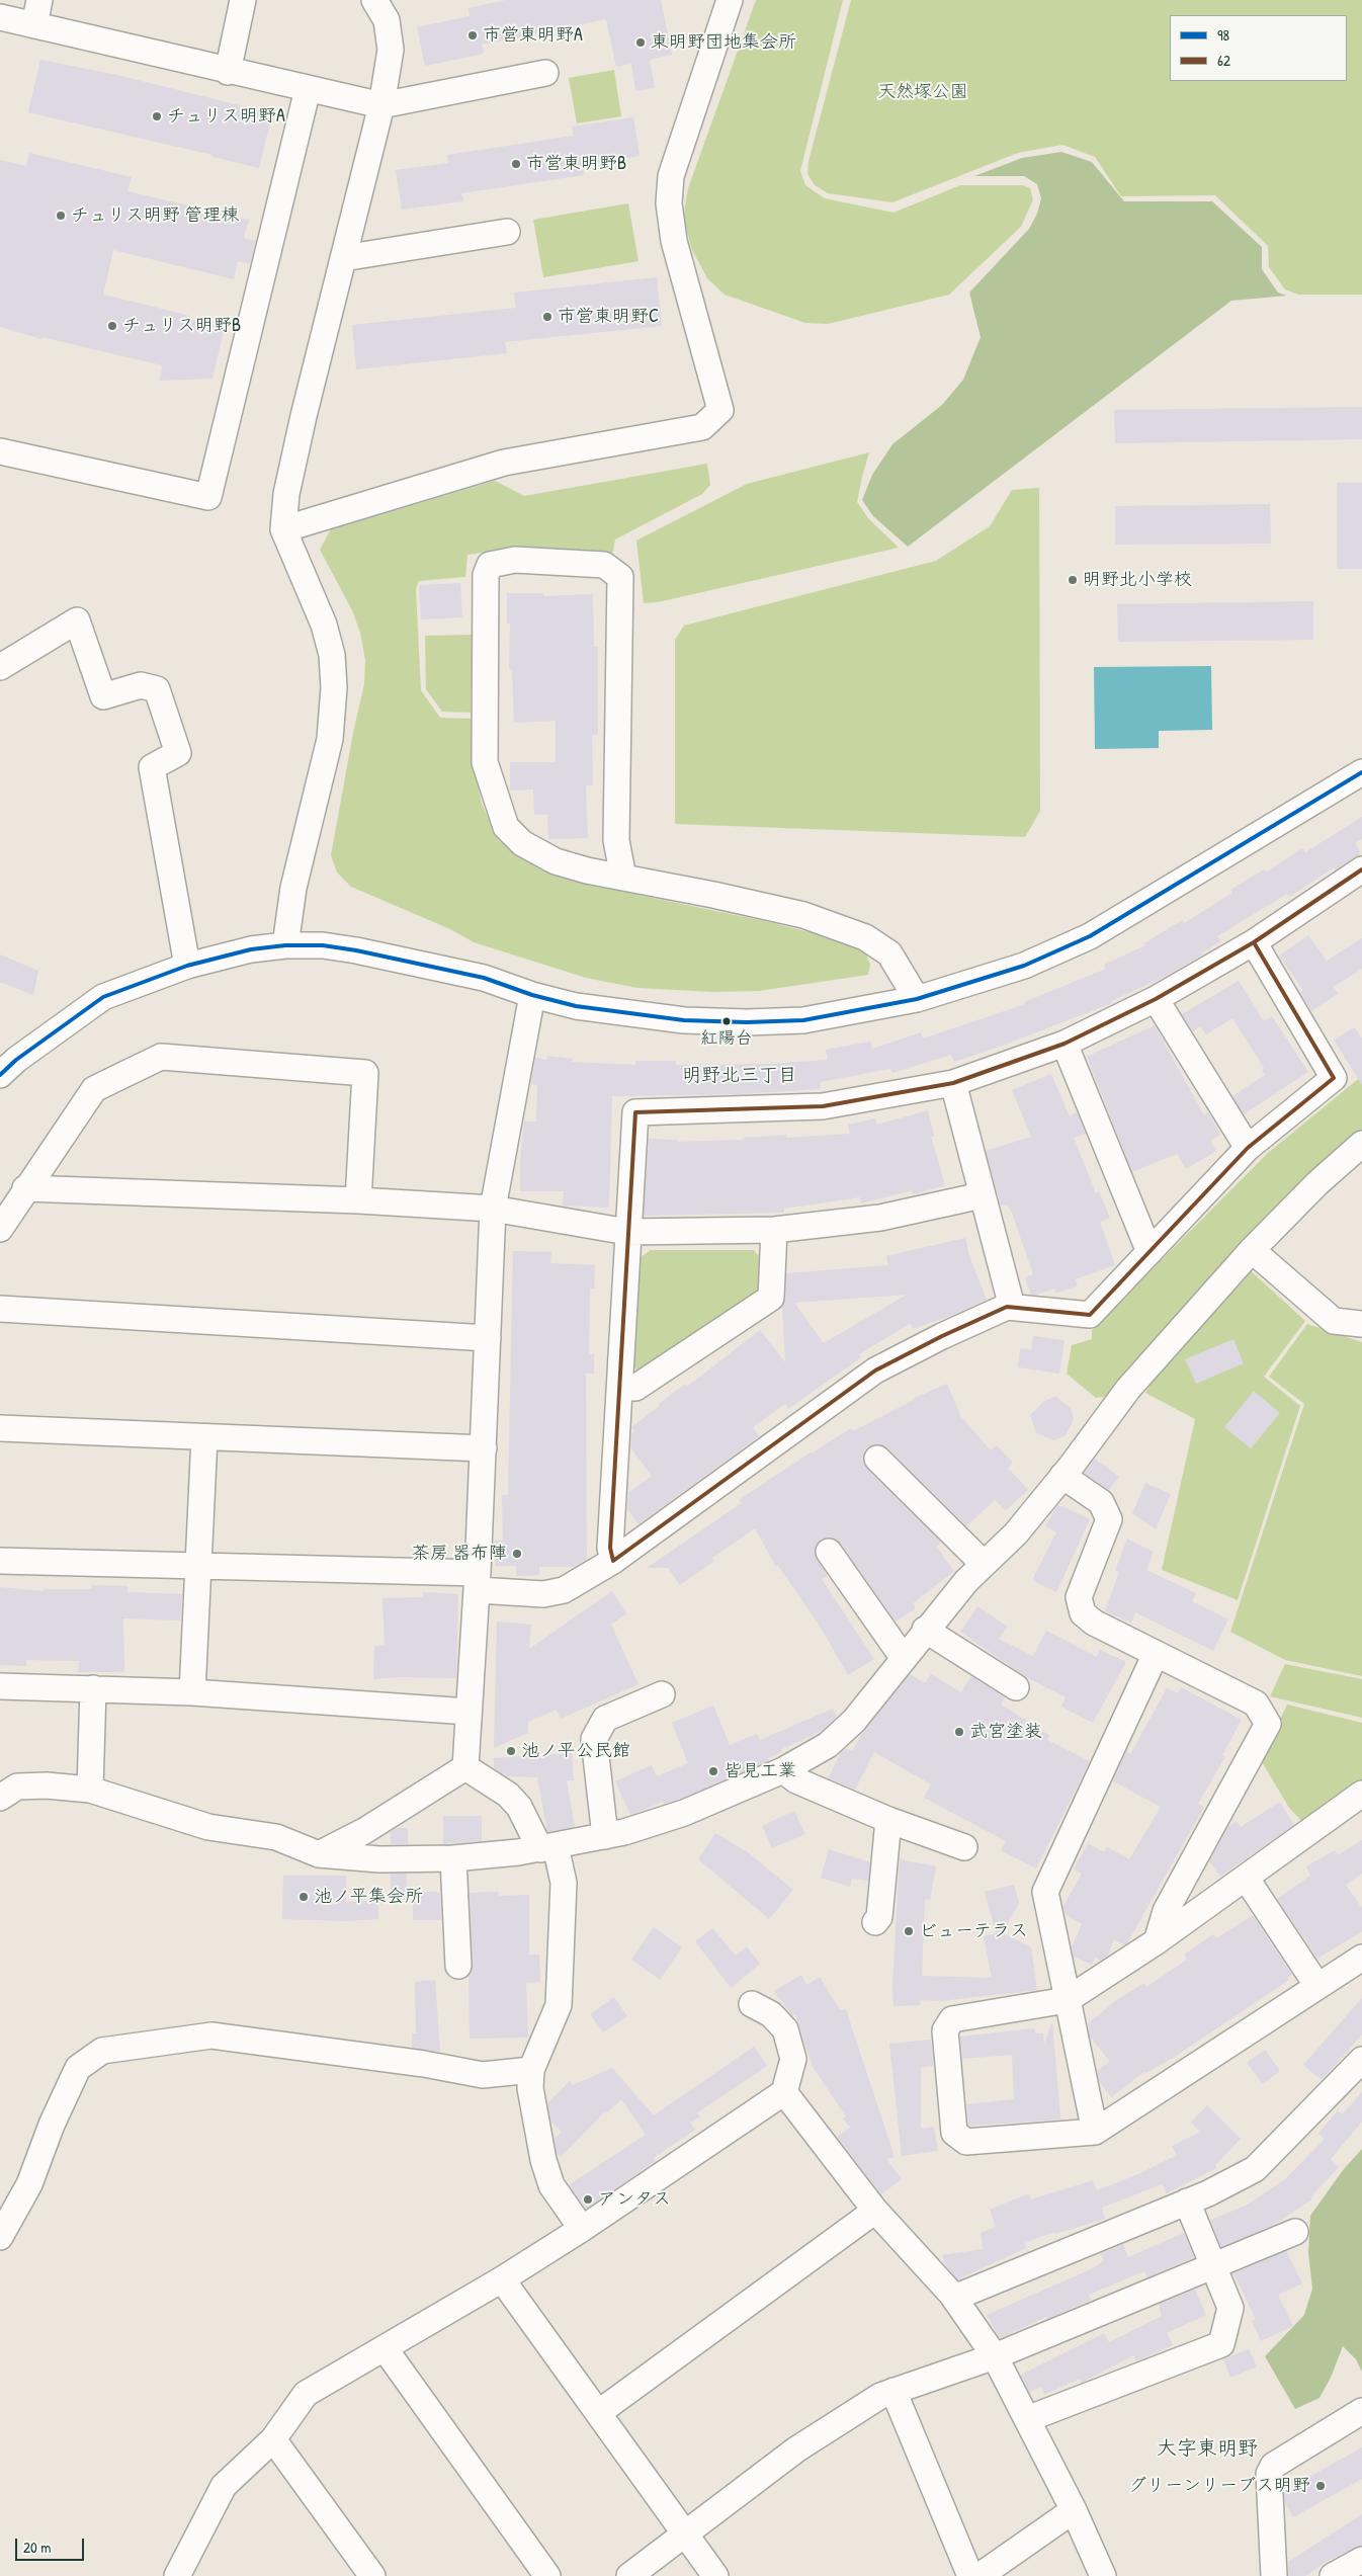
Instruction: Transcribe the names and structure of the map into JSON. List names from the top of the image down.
{
  "districts": ["明野北三丁目", "大字東明野"],
  "parks": ["天然塚公園"],
  "places": [
    "市営東明野A",
    "東明野団地集会所",
    "チュリス明野A",
    "市営東明野B",
    "チュリス明野 管理棟",
    "市営東明野C",
    "チュリス明野B",
    "明野北小学校",
    "紅陽台",
    "茶房 器布陣",
    "武宮塗装",
    "池ノ平公民館",
    "皆見工業",
    "池ノ平集会所",
    "ビューテラス",
    "アンタス",
    "グリーンリーブス明野"
  ],
  "lines": ["transit line 98", "transit line 62"],
  "legend": ["98", "62"],
  "scale_bar": "20 m"
}
